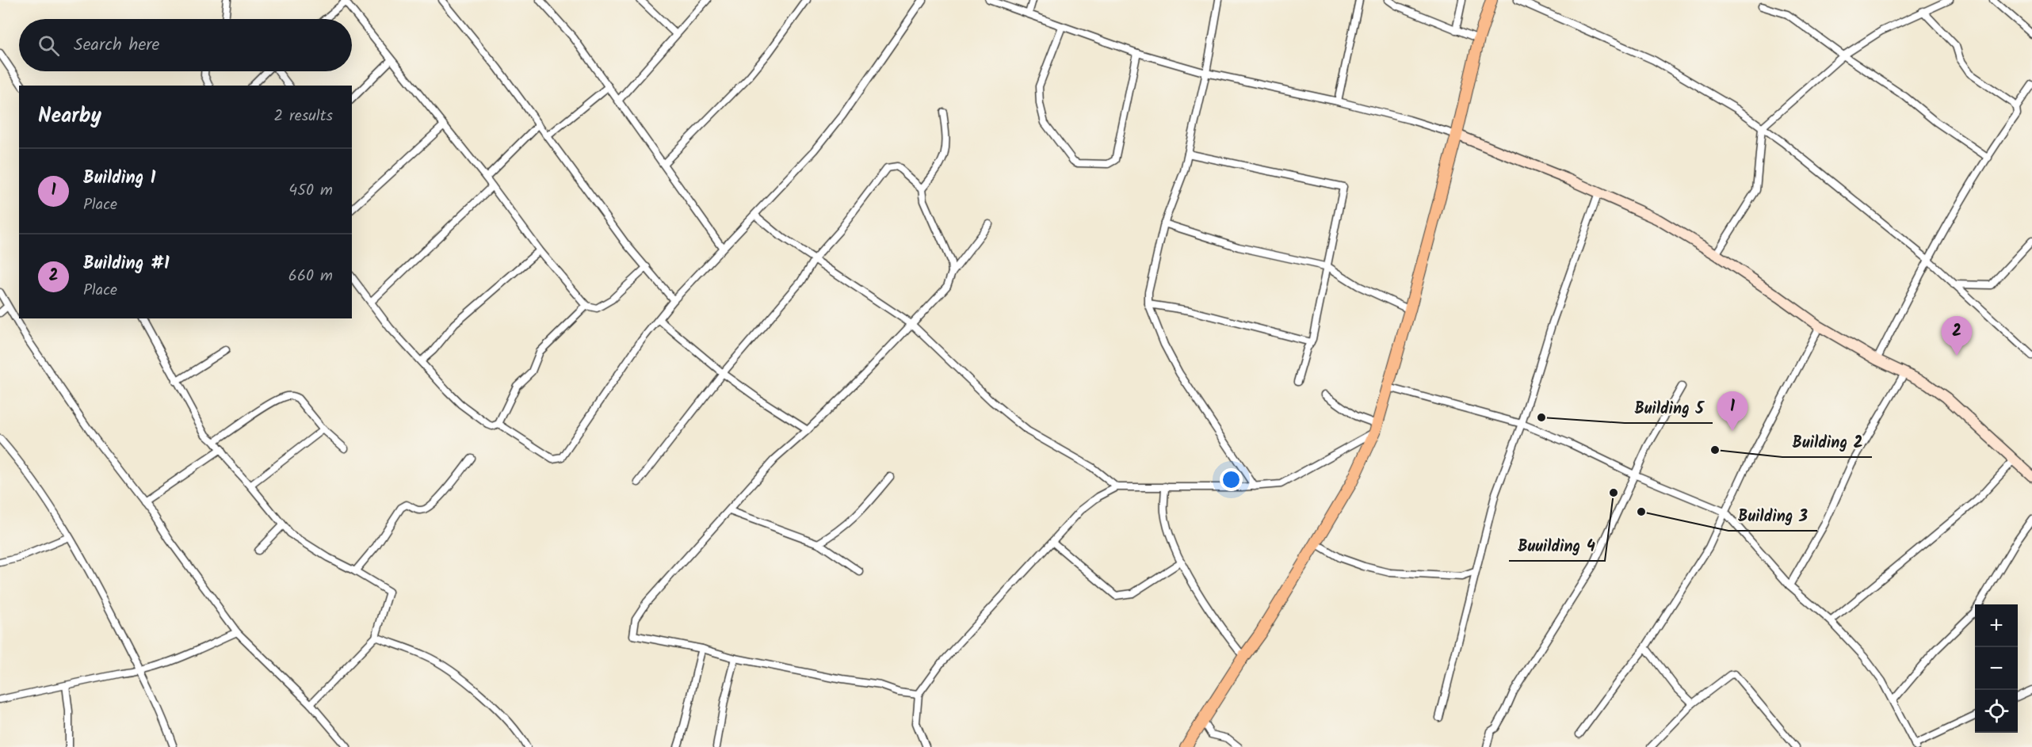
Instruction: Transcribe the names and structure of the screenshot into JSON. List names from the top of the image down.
{
  "places": [
    "Building 5",
    "Building 2",
    "Buuilding 4",
    "Building 3"
  ],
  "page": {
    "search": "Search here",
    "heading": ["Nearby", "2 results"],
    "list": [
      {
        "mark": "1",
        "name": "Building 1",
        "note": "Place",
        "value": "450 m"
      },
      {
        "mark": "2",
        "name": "Building #1",
        "note": "Place",
        "value": "660 m"
      }
    ],
    "pins": ["2", "1"],
    "map_buttons": ["+", "−"]
  }
}
